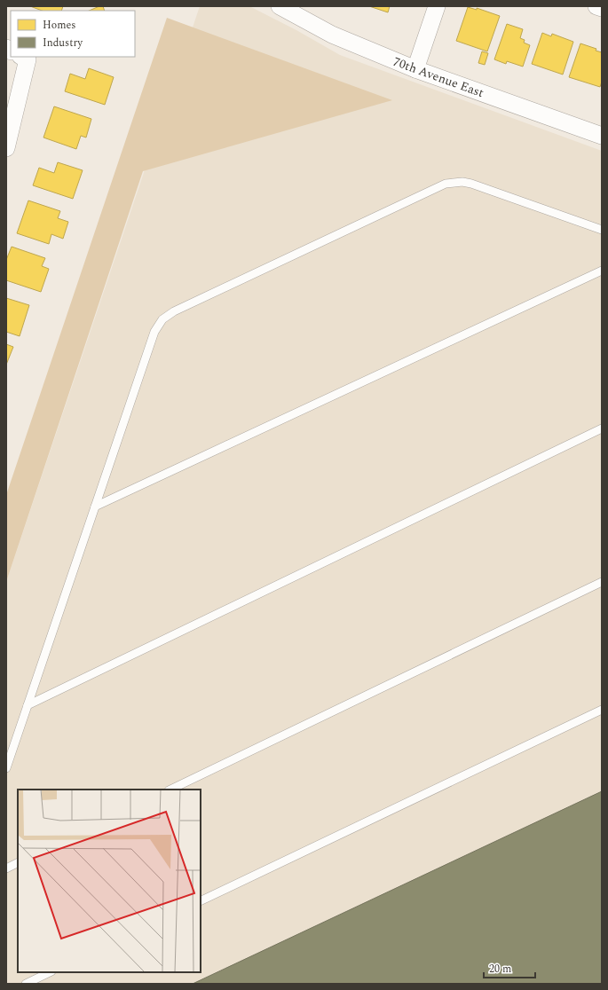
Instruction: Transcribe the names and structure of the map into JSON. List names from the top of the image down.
{
  "streets": {
    "street": ["70th Avenue East"]
  },
  "legend": ["Homes", "Industry"],
  "scale_bar": "20 m"
}
